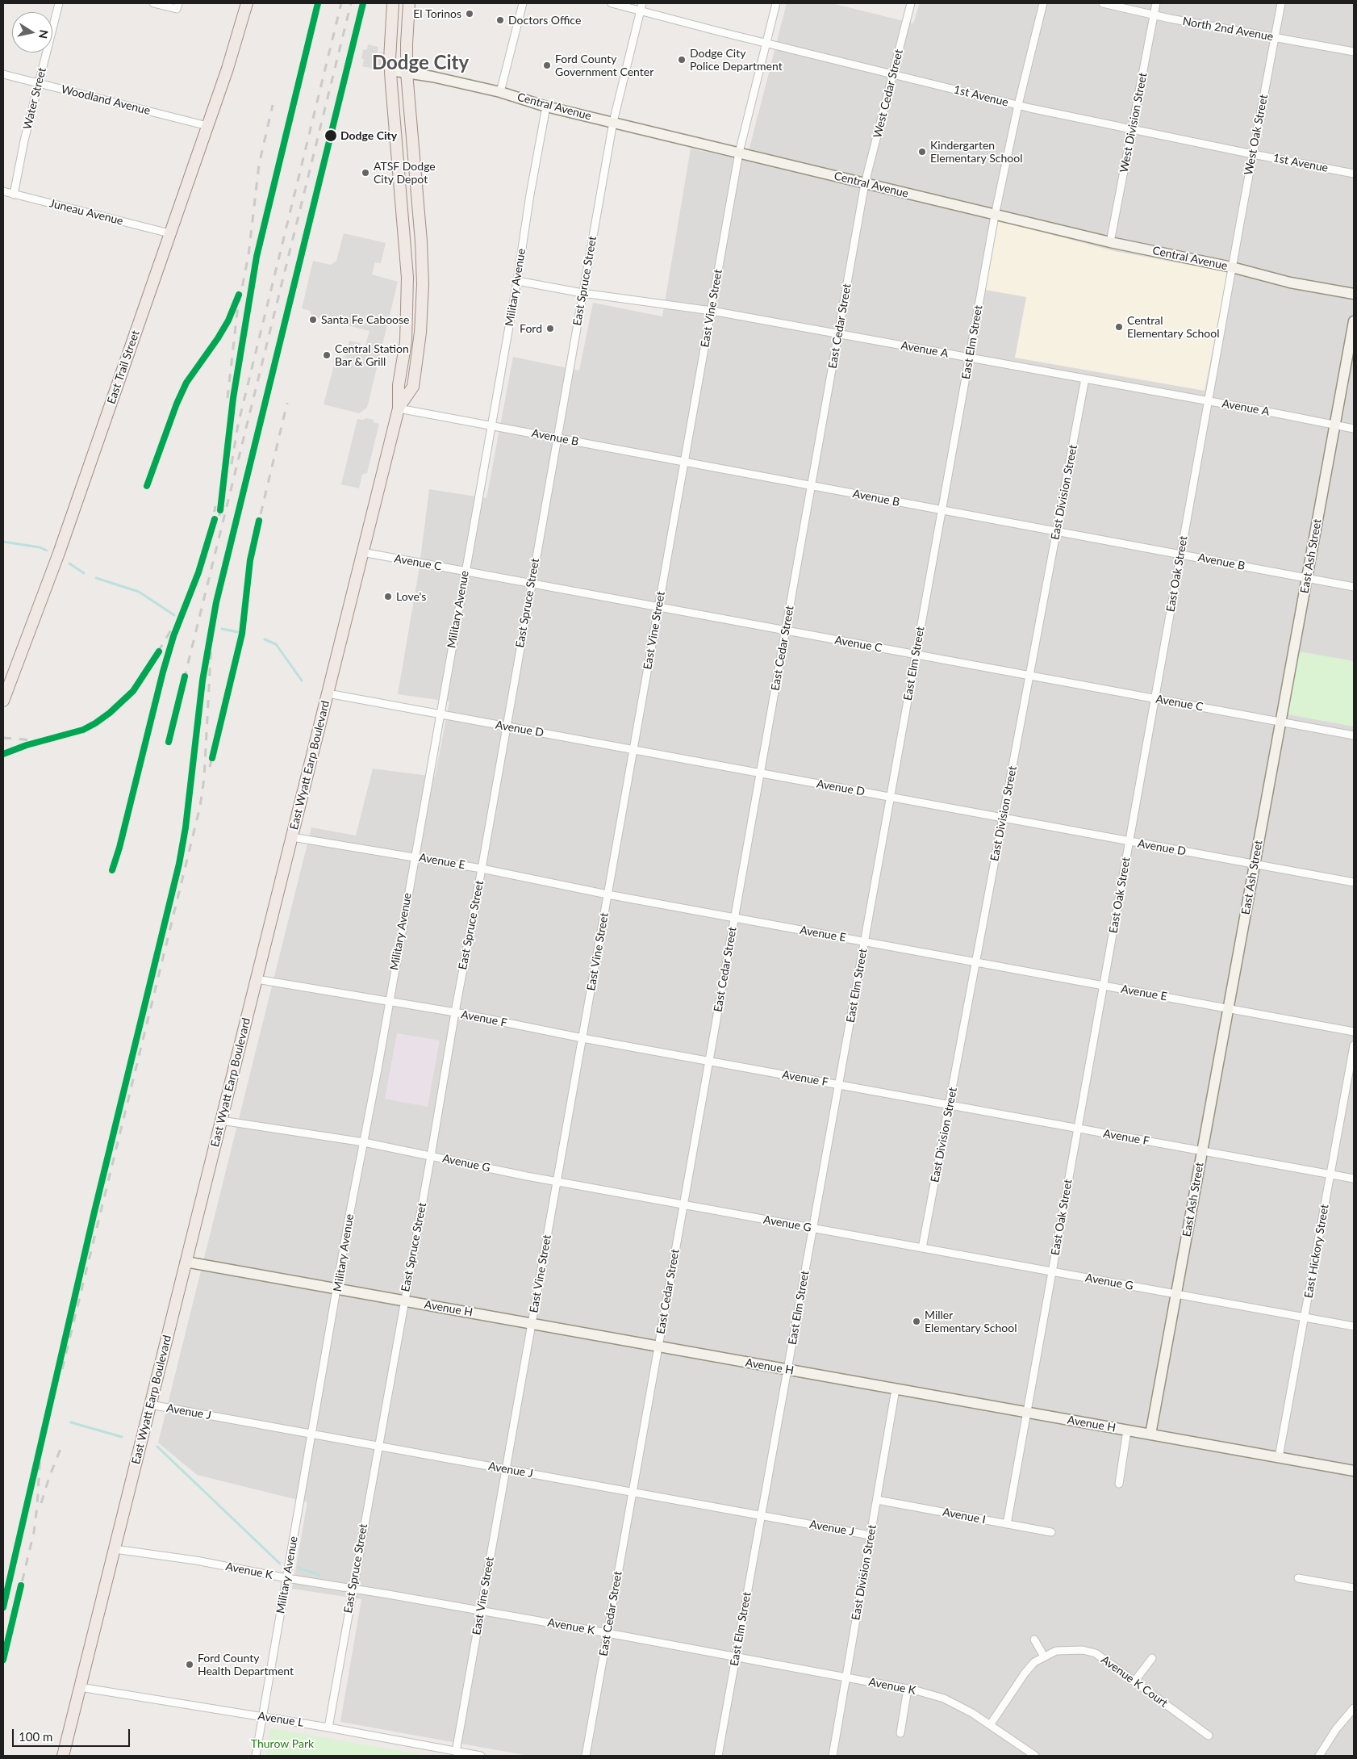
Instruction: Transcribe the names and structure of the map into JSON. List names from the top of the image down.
{
  "streets": {
    "main road": ["East Trail Street", "East Wyatt Earp Boulevard"],
    "street": [
      "North 2nd Avenue",
      "West Cedar Street",
      "1st Avenue",
      "Water Street",
      "Woodland Avenue",
      "Central Avenue",
      "West Division Street",
      "West Oak Street",
      "Juneau Avenue",
      "East Spruce Street",
      "Military Avenue",
      "East Vine Street",
      "East Cedar Street",
      "East Elm Street",
      "Avenue A",
      "Avenue B",
      "East Division Street",
      "East Ash Street",
      "Avenue C",
      "East Oak Street",
      "Avenue D",
      "Avenue E",
      "Avenue F",
      "Avenue G",
      "East Hickory Street",
      "Avenue H",
      "Avenue J",
      "Avenue I",
      "Avenue K",
      "Avenue K Court",
      "Avenue L"
    ]
  },
  "crossings": [
    ["North 2nd Avenue", "West Division Street"],
    ["North 2nd Avenue", "West Oak Street"],
    ["West Cedar Street", "1st Avenue"],
    ["West Cedar Street", "Central Avenue"],
    ["West Cedar Street", "East Cedar Street"],
    ["1st Avenue", "West Division Street"],
    ["1st Avenue", "West Oak Street"],
    ["1st Avenue", "East Spruce Street"],
    ["1st Avenue", "East Vine Street"],
    ["1st Avenue", "East Elm Street"],
    ["Water Street", "Woodland Avenue"],
    ["Water Street", "Juneau Avenue"],
    ["Woodland Avenue", "East Trail Street"],
    ["Central Avenue", "West Division Street"],
    ["Central Avenue", "West Oak Street"],
    ["Central Avenue", "East Spruce Street"],
    ["Central Avenue", "Military Avenue"],
    ["Central Avenue", "East Vine Street"],
    ["Central Avenue", "East Cedar Street"],
    ["Central Avenue", "East Elm Street"],
    ["Central Avenue", "East Oak Street"],
    ["Central Avenue", "East Wyatt Earp Boulevard"],
    ["West Oak Street", "East Oak Street"],
    ["Juneau Avenue", "East Trail Street"],
    ["East Spruce Street", "Avenue A"],
    ["East Spruce Street", "Avenue B"],
    ["East Spruce Street", "Avenue C"],
    ["East Spruce Street", "Avenue D"],
    ["East Spruce Street", "Avenue E"],
    ["East Spruce Street", "Avenue F"],
    ["East Spruce Street", "Avenue G"],
    ["East Spruce Street", "Avenue H"],
    ["East Spruce Street", "Avenue J"],
    ["East Spruce Street", "Avenue K"],
    ["East Spruce Street", "Avenue L"],
    ["Military Avenue", "Avenue A"],
    ["Military Avenue", "Avenue B"],
    ["Military Avenue", "Avenue C"],
    ["Military Avenue", "Avenue D"],
    ["Military Avenue", "Avenue E"],
    ["Military Avenue", "Avenue F"],
    ["Military Avenue", "Avenue G"],
    ["Military Avenue", "Avenue H"],
    ["Military Avenue", "Avenue J"],
    ["Military Avenue", "Avenue K"],
    ["Military Avenue", "Avenue L"],
    ["East Vine Street", "Avenue A"],
    ["East Vine Street", "Avenue B"],
    ["East Vine Street", "Avenue C"],
    ["East Vine Street", "Avenue D"],
    ["East Vine Street", "Avenue E"],
    ["East Vine Street", "Avenue F"],
    ["East Vine Street", "Avenue G"],
    ["East Vine Street", "Avenue H"],
    ["East Vine Street", "Avenue J"],
    ["East Vine Street", "Avenue K"],
    ["East Vine Street", "Avenue L"],
    ["East Cedar Street", "Avenue A"],
    ["East Cedar Street", "Avenue B"],
    ["East Cedar Street", "Avenue C"],
    ["East Cedar Street", "Avenue D"],
    ["East Cedar Street", "Avenue E"],
    ["East Cedar Street", "Avenue F"],
    ["East Cedar Street", "Avenue G"],
    ["East Cedar Street", "Avenue H"],
    ["East Cedar Street", "Avenue J"],
    ["East Cedar Street", "Avenue K"],
    ["East Elm Street", "Avenue A"],
    ["East Elm Street", "Avenue B"],
    ["East Elm Street", "Avenue C"],
    ["East Elm Street", "Avenue D"],
    ["East Elm Street", "Avenue E"],
    ["East Elm Street", "Avenue F"],
    ["East Elm Street", "Avenue G"],
    ["East Elm Street", "Avenue H"],
    ["East Elm Street", "Avenue J"],
    ["East Elm Street", "Avenue K"],
    ["Avenue A", "East Division Street"],
    ["Avenue A", "East Ash Street"],
    ["Avenue A", "East Oak Street"],
    ["Avenue B", "East Division Street"],
    ["Avenue B", "East Ash Street"],
    ["Avenue B", "East Oak Street"],
    ["Avenue B", "East Wyatt Earp Boulevard"],
    ["East Division Street", "Avenue C"],
    ["East Division Street", "Avenue D"],
    ["East Division Street", "Avenue E"],
    ["East Division Street", "Avenue F"],
    ["East Division Street", "Avenue G"],
    ["East Division Street", "Avenue H"],
    ["East Division Street", "Avenue J"],
    ["East Division Street", "Avenue I"],
    ["East Division Street", "Avenue K"],
    ["East Ash Street", "Avenue C"],
    ["East Ash Street", "Avenue D"],
    ["East Ash Street", "Avenue E"],
    ["East Ash Street", "Avenue F"],
    ["East Ash Street", "Avenue G"],
    ["East Ash Street", "Avenue H"],
    ["Avenue C", "East Oak Street"],
    ["Avenue C", "East Wyatt Earp Boulevard"],
    ["East Oak Street", "Avenue D"],
    ["East Oak Street", "Avenue E"],
    ["East Oak Street", "Avenue F"],
    ["East Oak Street", "Avenue G"],
    ["East Oak Street", "Avenue H"],
    ["East Oak Street", "Avenue I"],
    ["Avenue D", "East Wyatt Earp Boulevard"],
    ["East Wyatt Earp Boulevard", "Avenue E"],
    ["East Wyatt Earp Boulevard", "Avenue F"],
    ["East Wyatt Earp Boulevard", "Avenue G"],
    ["East Wyatt Earp Boulevard", "Avenue H"],
    ["East Wyatt Earp Boulevard", "Avenue J"],
    ["East Wyatt Earp Boulevard", "Avenue K"],
    ["East Wyatt Earp Boulevard", "Avenue L"],
    ["Avenue F", "East Hickory Street"],
    ["Avenue G", "East Hickory Street"],
    ["East Hickory Street", "Avenue H"],
    ["Avenue K", "Avenue K Court"]
  ],
  "districts": ["Dodge City"],
  "parks": ["Thurow Park"],
  "places": [
    "El Torinos",
    "Doctors Office",
    "Dodge City Police Department",
    "Ford County Government Center",
    "Dodge City",
    "Kindergarten Elementary School",
    "ATSF Dodge City Depot",
    "Santa Fe Caboose",
    "Central Elementary School",
    "Ford",
    "Central Station Bar & Grill",
    "Love's",
    "Miller Elementary School",
    "Ford County Health Department"
  ],
  "scale_bar": "100 m",
  "north": "right"
}
